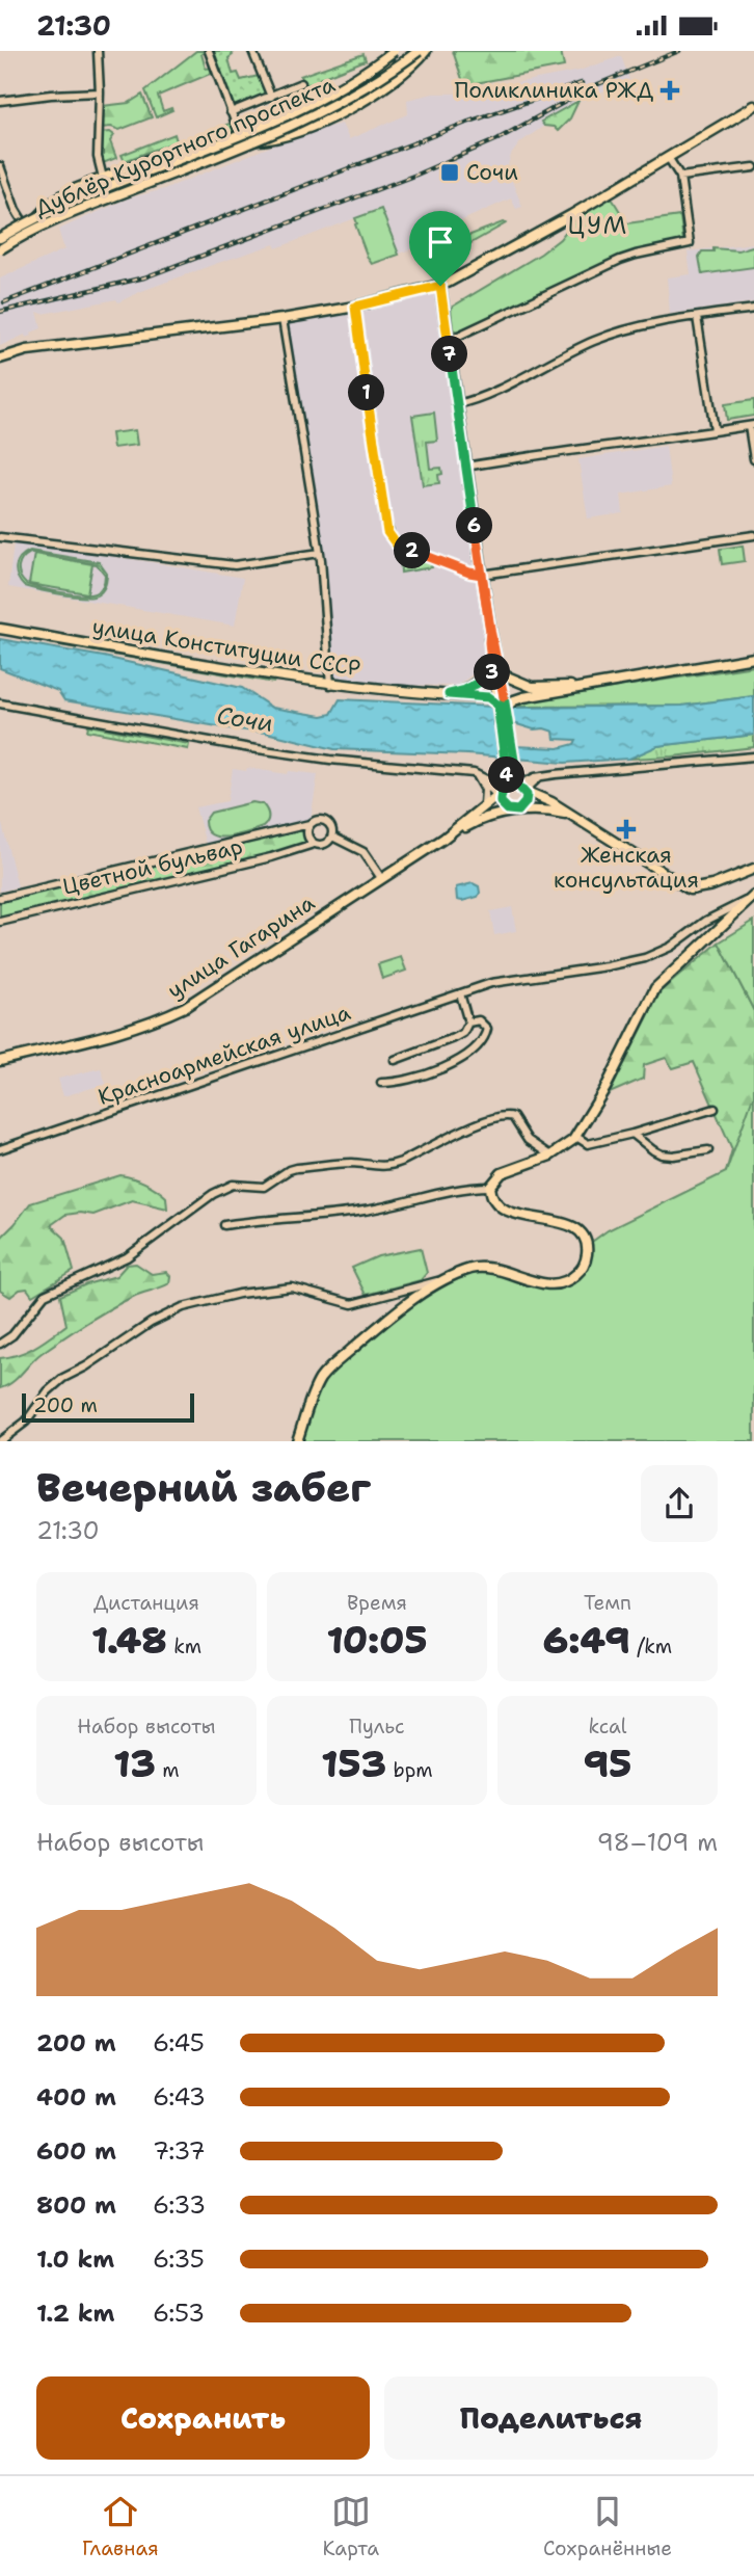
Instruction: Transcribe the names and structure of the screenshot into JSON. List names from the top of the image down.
{
  "streets": {
    "main road": ["Дублёр Курортного проспекта", "улица Конституции СССР", "улица Гагарина"],
    "street": ["Цветной бульвар", "Красноармейская улица"]
  },
  "districts": ["ЦУМ"],
  "water": ["Сочи"],
  "places": {
    "health": ["Поликлиника РЖД", "Женская консультация"],
    "transit": ["Сочи"]
  },
  "scale_bar": "200 m",
  "page": {
    "status": "21:30",
    "pins": [
      "7",
      "1",
      "6",
      "2",
      "3",
      "4"
    ],
    "scale": "200 m",
    "heading": ["Вечерний забег", "21:30"],
    "stats": [
      ["Дистанция", "1.48 km"],
      ["Время", "10:05"],
      ["Темп", "6:49 /km"],
      ["Набор высоты", "13 m"],
      ["Пульс", "153 bpm"],
      ["kcal", "95"]
    ],
    "chart": ["Набор высоты", "98–109 m"],
    "list": [
      {
        "name": "200 m",
        "note": "6:45"
      },
      {
        "name": "400 m",
        "note": "6:43"
      },
      {
        "name": "600 m",
        "note": "7:37"
      },
      {
        "name": "800 m",
        "note": "6:33"
      },
      {
        "name": "1.0 km",
        "note": "6:35"
      },
      {
        "name": "1.2 km",
        "note": "6:53"
      }
    ],
    "buttons": ["Сохранить", "Поделиться"],
    "tabs": ["Главная", "Карта", "Сохранённые"]
  }
}
